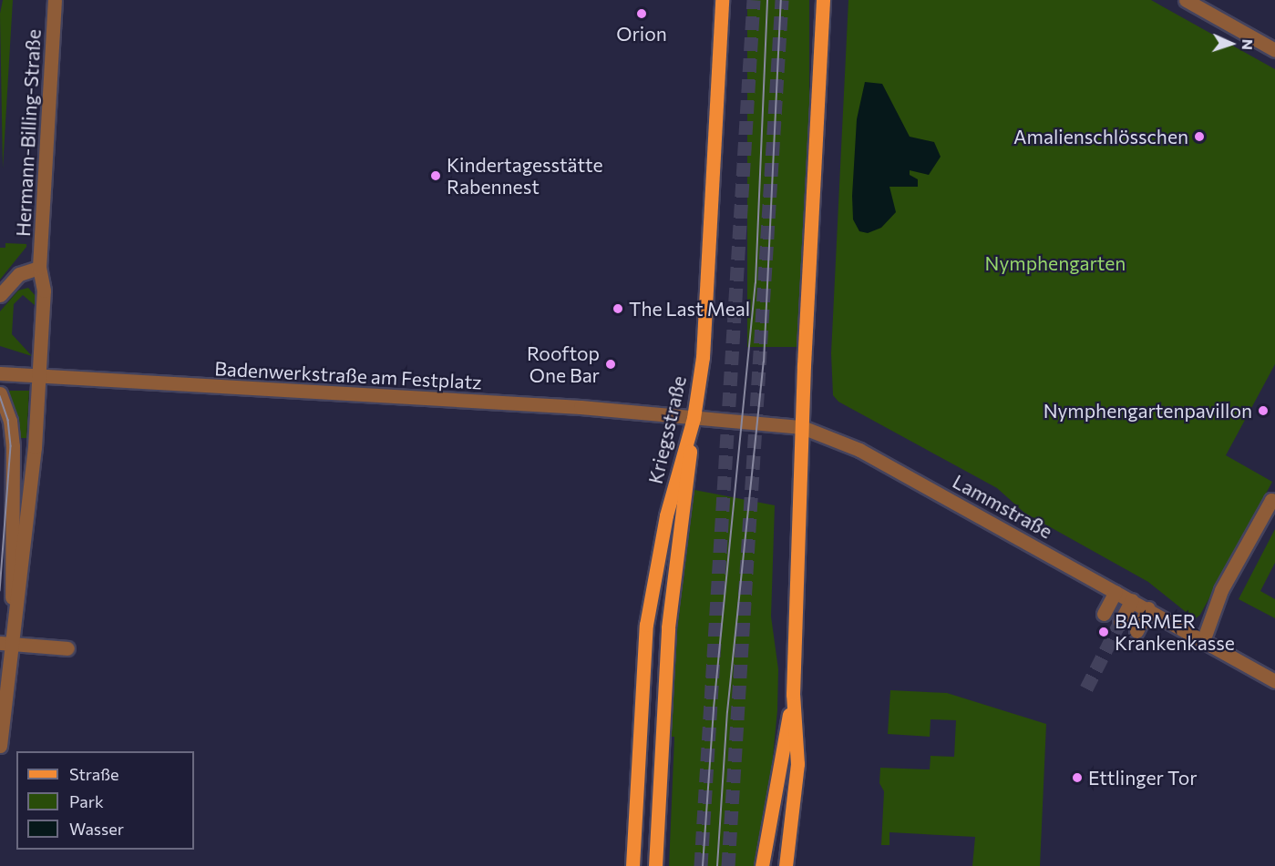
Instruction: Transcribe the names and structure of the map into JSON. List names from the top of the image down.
{
  "streets": {
    "main road": ["Kriegsstraße"],
    "street": ["Hermann-Billing-Straße", "Badenwerkstraße am Festplatz", "Lammstraße"]
  },
  "crossings": [
    ["Hermann-Billing-Straße", "Badenwerkstraße am Festplatz"],
    ["Badenwerkstraße am Festplatz", "Kriegsstraße"],
    ["Badenwerkstraße am Festplatz", "Lammstraße"],
    ["Kriegsstraße", "Lammstraße"]
  ],
  "parks": ["Nymphengarten"],
  "places": [
    "Orion",
    "Amalienschlösschen",
    "Kindertagesstätte Rabennest",
    "The Last Meal",
    "Rooftop One Bar",
    "Nymphengartenpavillon",
    "BARMER Krankenkasse",
    "Ettlinger Tor"
  ],
  "legend": ["Straße", "Park", "Wasser"],
  "north": "right"
}
